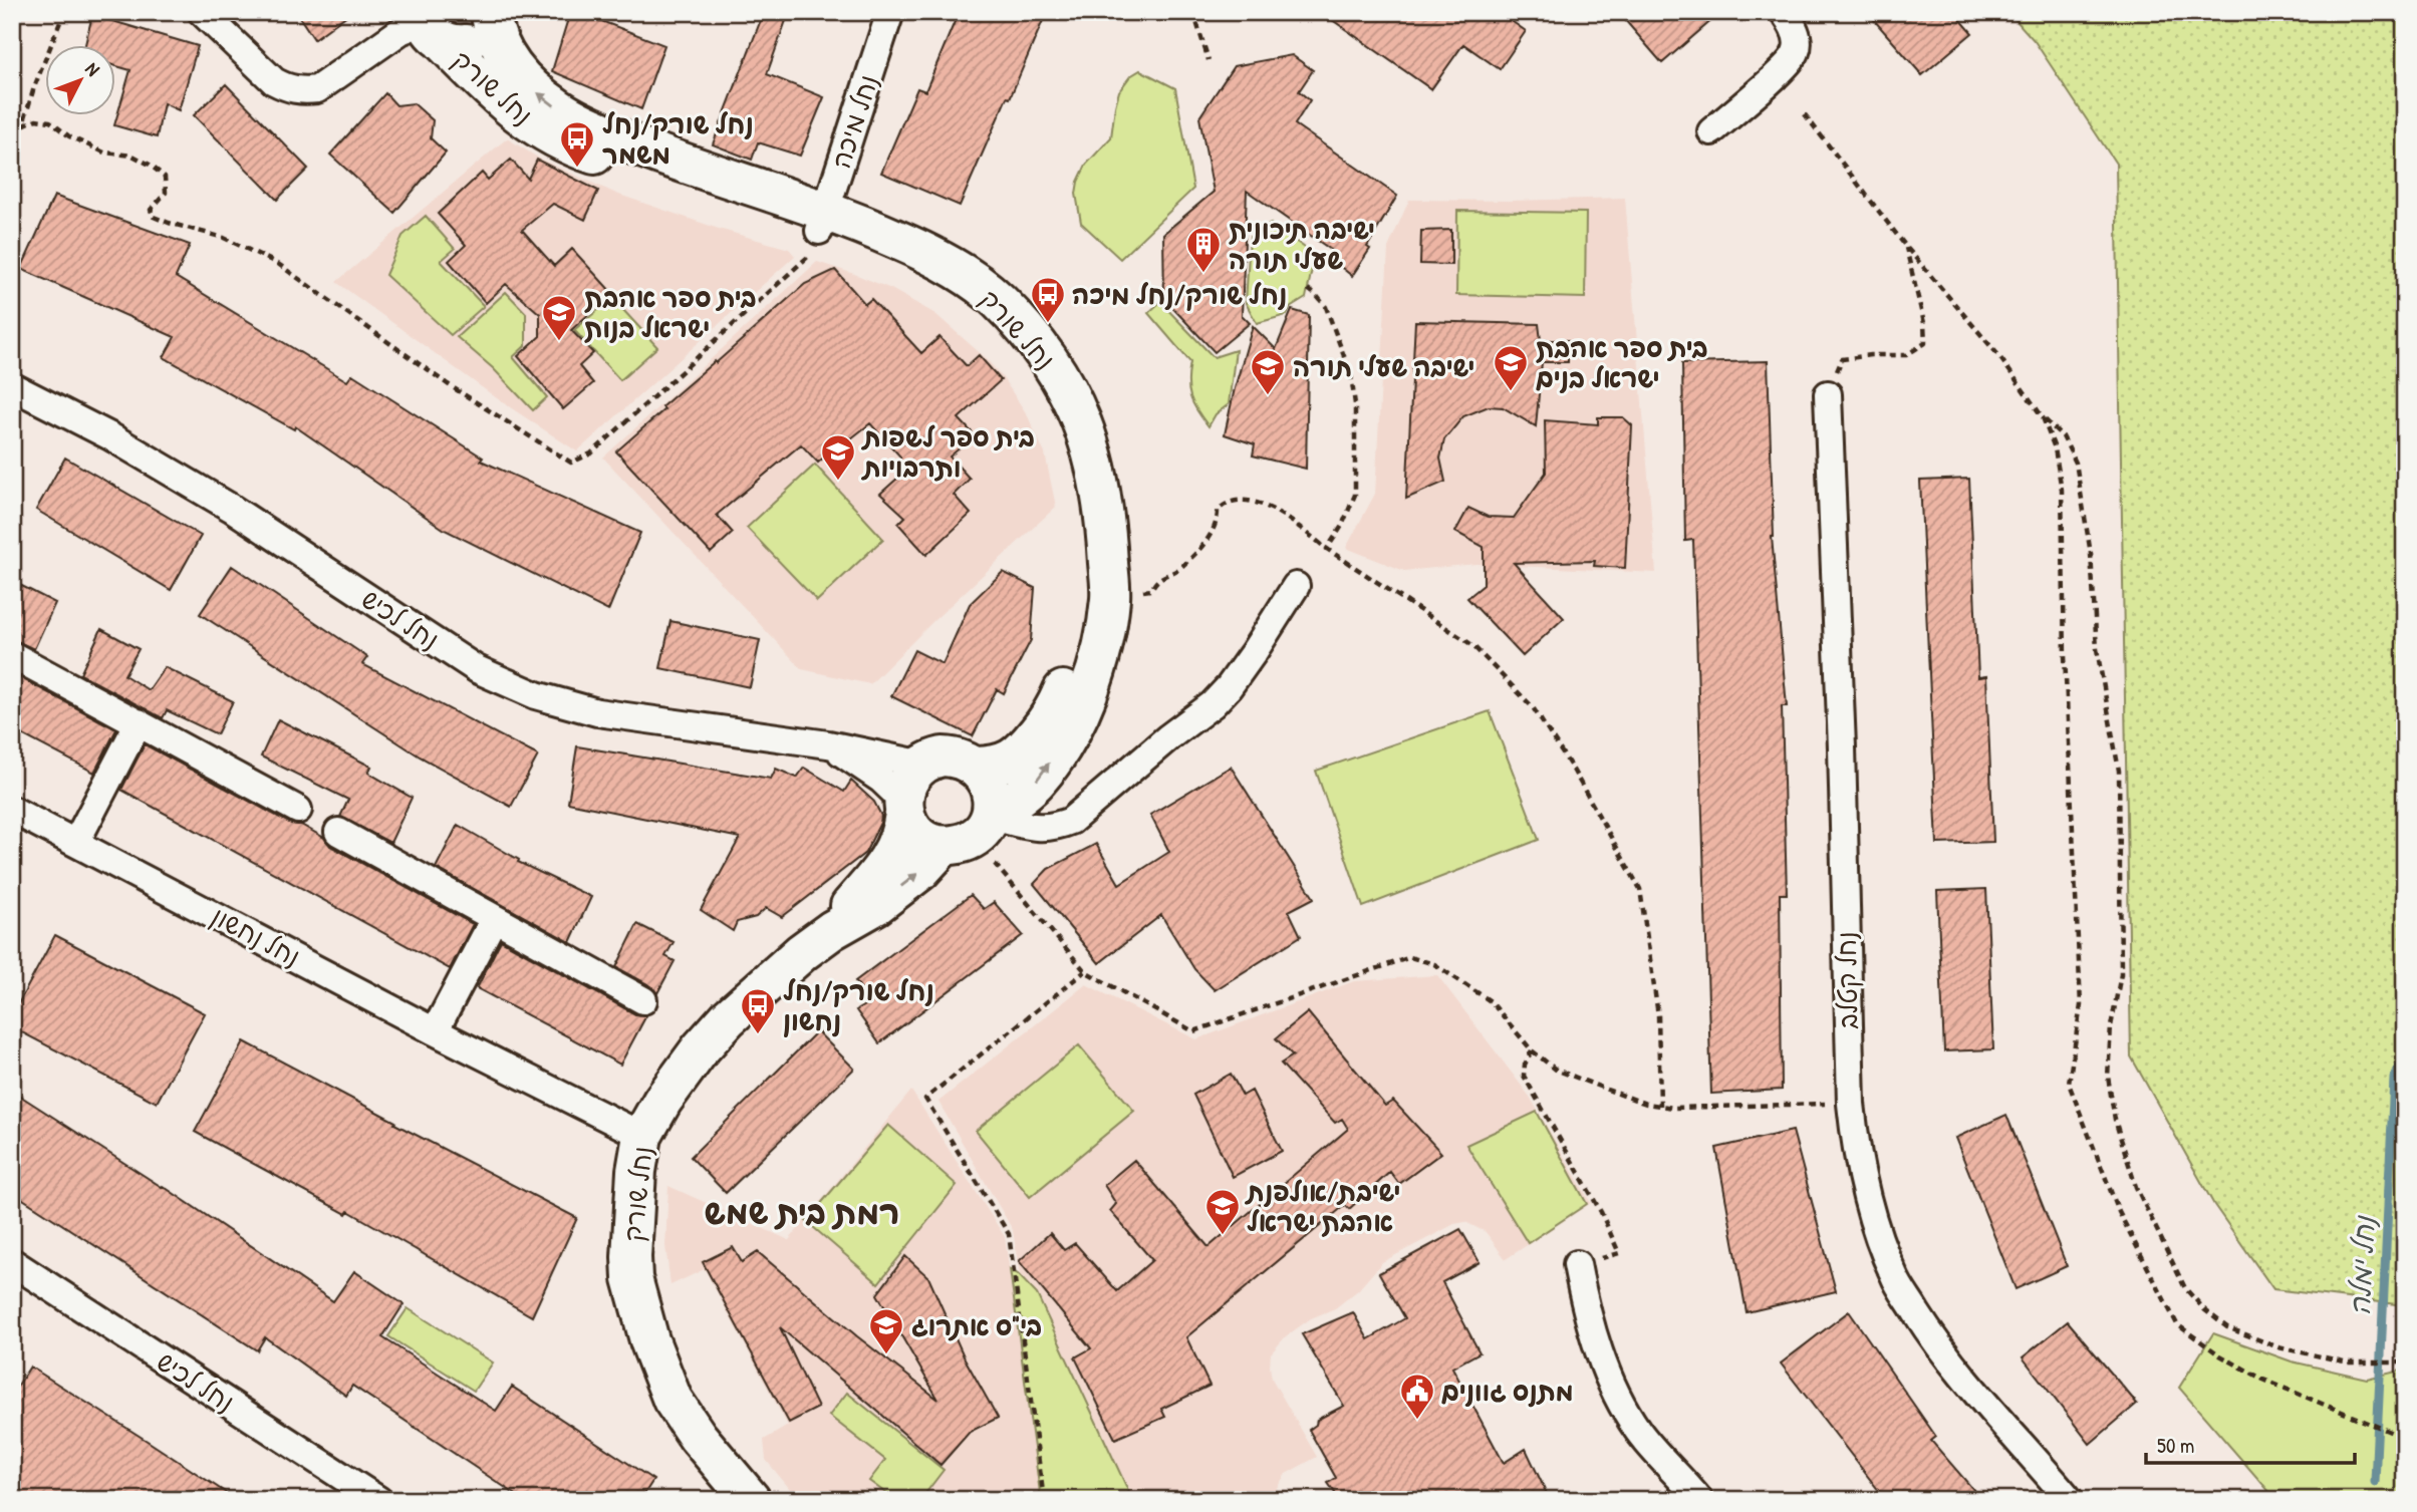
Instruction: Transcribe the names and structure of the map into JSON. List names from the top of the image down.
{
  "streets": {
    "street": [
      "נחל שורק",
      "נחל מיכה",
      "נחל לכיש",
      "נחל נחשון",
      "נחל קטלב"
    ]
  },
  "crossings": [
    ["נחל שורק", "נחל מיכה"],
    ["נחל שורק", "נחל לכיש"],
    ["נחל שורק", "נחל נחשון"]
  ],
  "districts": ["רמת בית שמש"],
  "water": ["נחל ימלה"],
  "places": {
    "bus stop": ["נחל שורק/נחל משמר", "נחל שורק/נחל מיכה", "נחל שורק/נחל נחשון"],
    "building": ["ישיבה תיכונית שעלי תורה"],
    "school or university": [
      "בית ספר אהבת ישראל בנות",
      "בית ספר אהבת ישראל בנים",
      "ישיבה שעלי תורה",
      "בית ספר לשפות ותרבויות",
      "ישיבת/אולפנת אהבת ישראל",
      "בי\"ס אתרוג"
    ],
    "public building": ["מתנס גוונים"]
  },
  "scale_bar": "50 m",
  "north": "top right"
}
